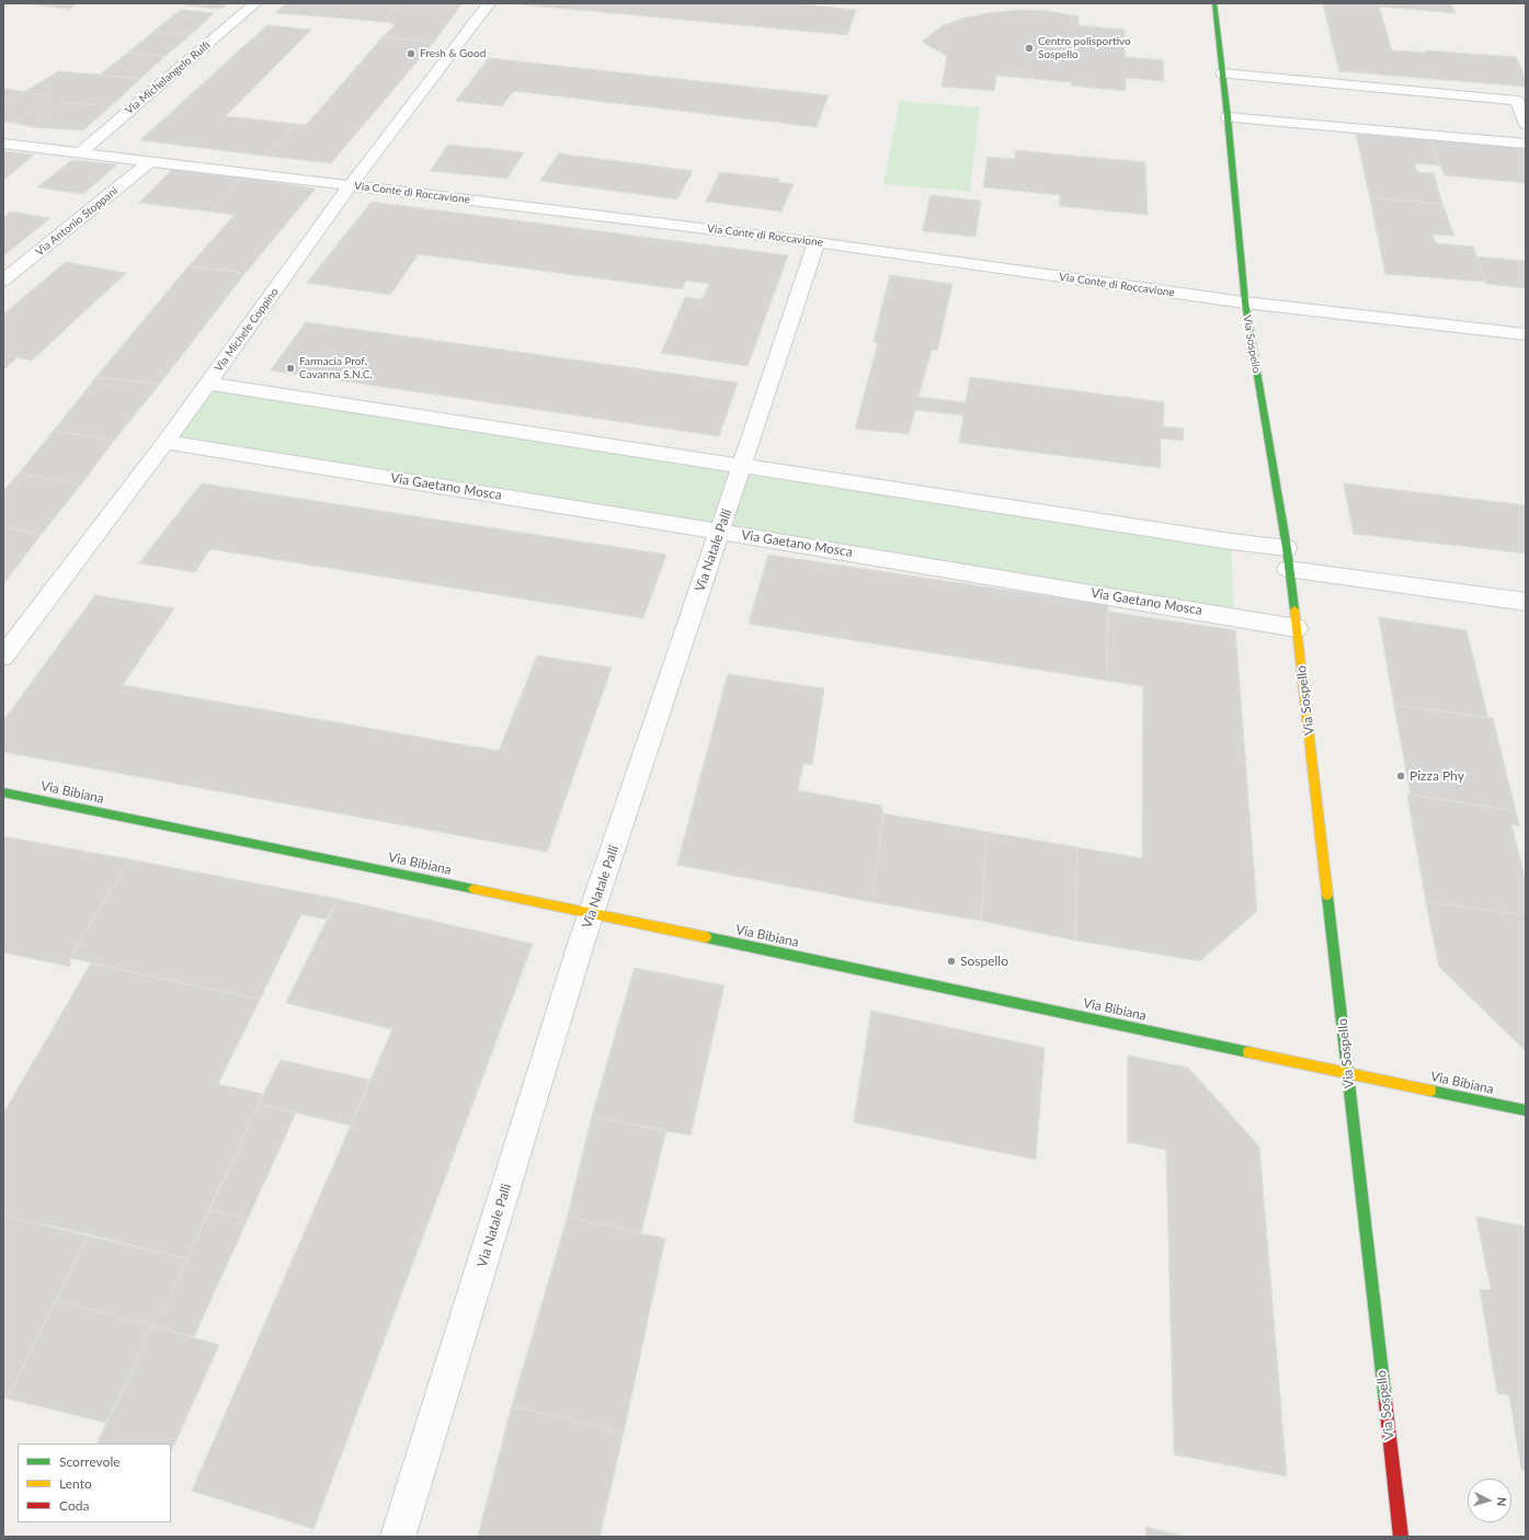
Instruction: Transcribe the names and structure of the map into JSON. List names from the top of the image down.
{
  "streets": {
    "street": [
      "Via Michelangelo Rulfi",
      "Via Conte di Roccavione",
      "Via Antonio Stoppani",
      "Via Michele Coppino",
      "Via Sospello",
      "Via Gaetano Mosca",
      "Via Natale Palli",
      "Via Bibiana"
    ]
  },
  "crossings": [
    ["Via Michelangelo Rulfi", "Via Conte di Roccavione"],
    ["Via Conte di Roccavione", "Via Antonio Stoppani"],
    ["Via Conte di Roccavione", "Via Michele Coppino"],
    ["Via Conte di Roccavione", "Via Sospello"],
    ["Via Conte di Roccavione", "Via Natale Palli"],
    ["Via Michele Coppino", "Via Gaetano Mosca"],
    ["Via Sospello", "Via Gaetano Mosca"],
    ["Via Sospello", "Via Bibiana"],
    ["Via Gaetano Mosca", "Via Natale Palli"],
    ["Via Natale Palli", "Via Bibiana"]
  ],
  "places": [
    "Centro polisportivo Sospello",
    "Fresh & Good",
    "Farmacia Prof. Cavanna S.N.C.",
    "Pizza Phy",
    "Sospello"
  ],
  "legend": ["Scorrevole", "Lento", "Coda"],
  "north": "right"
}
